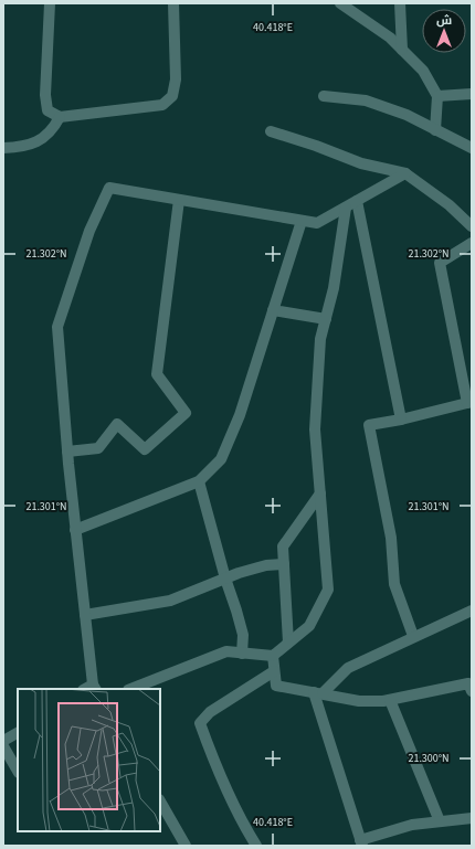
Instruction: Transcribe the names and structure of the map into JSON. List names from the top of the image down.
{
  "north": "top",
  "coordinates": [
    "40.418°E",
    "21.302°N",
    "21.301°N",
    "21.300°N"
  ]
}
